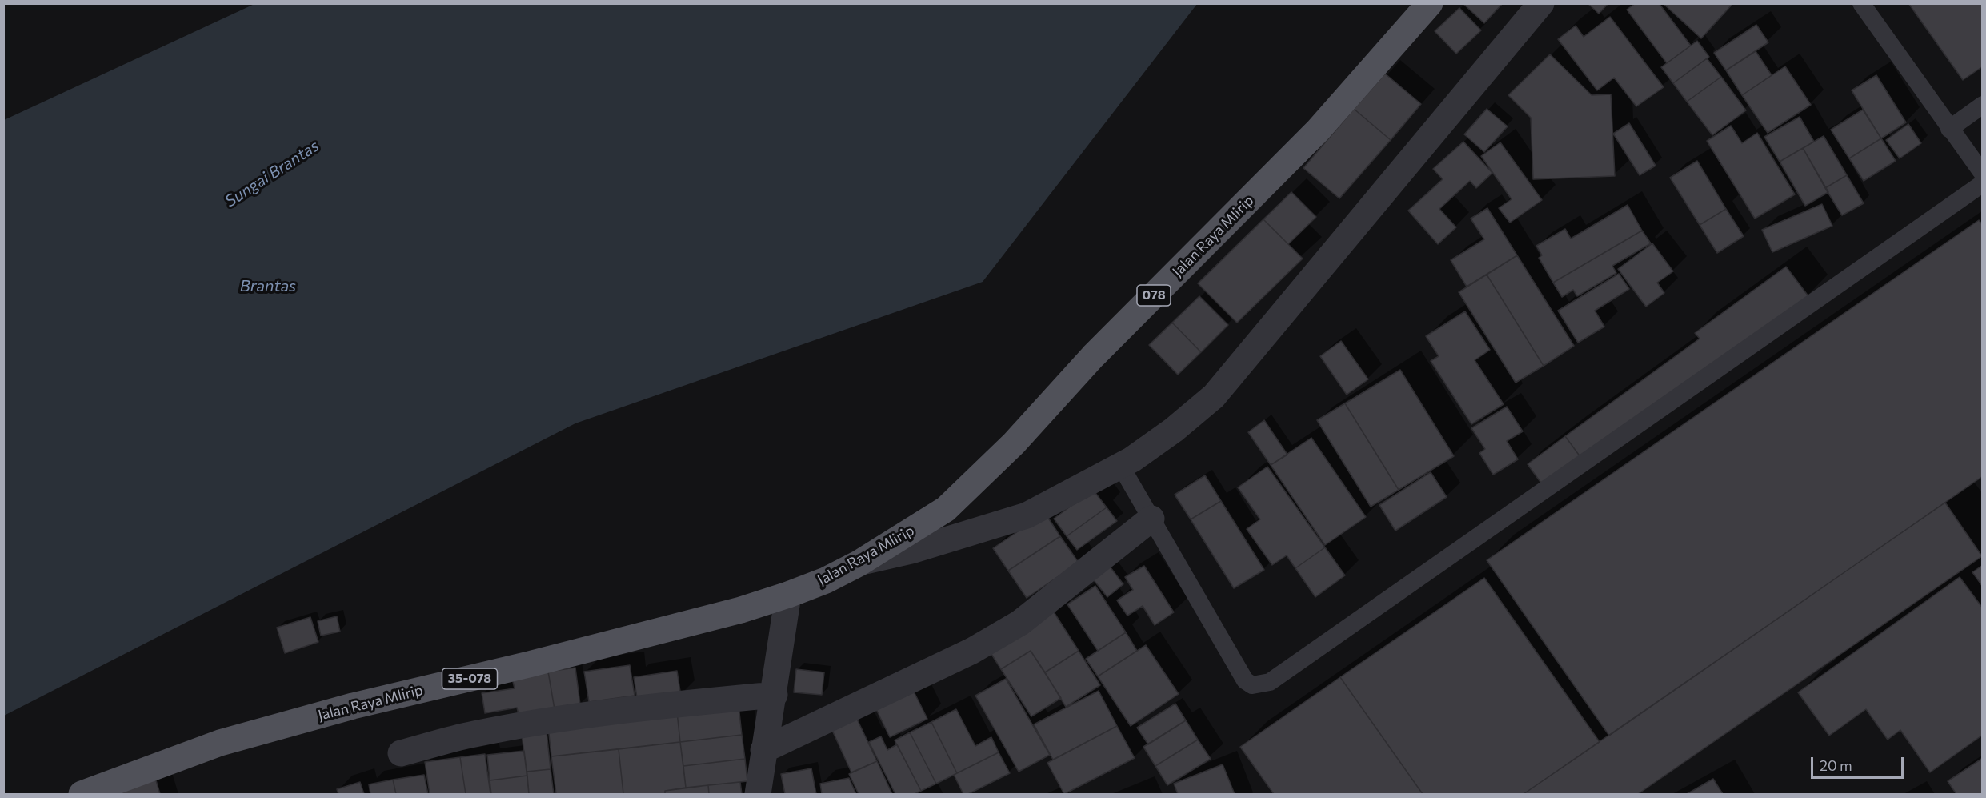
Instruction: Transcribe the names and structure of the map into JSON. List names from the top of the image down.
{
  "streets": {
    "main road": ["Jalan Raya Mlirip", "078", "35-078"]
  },
  "water": ["Sungai Brantas", "Brantas"],
  "scale_bar": "20 m"
}
